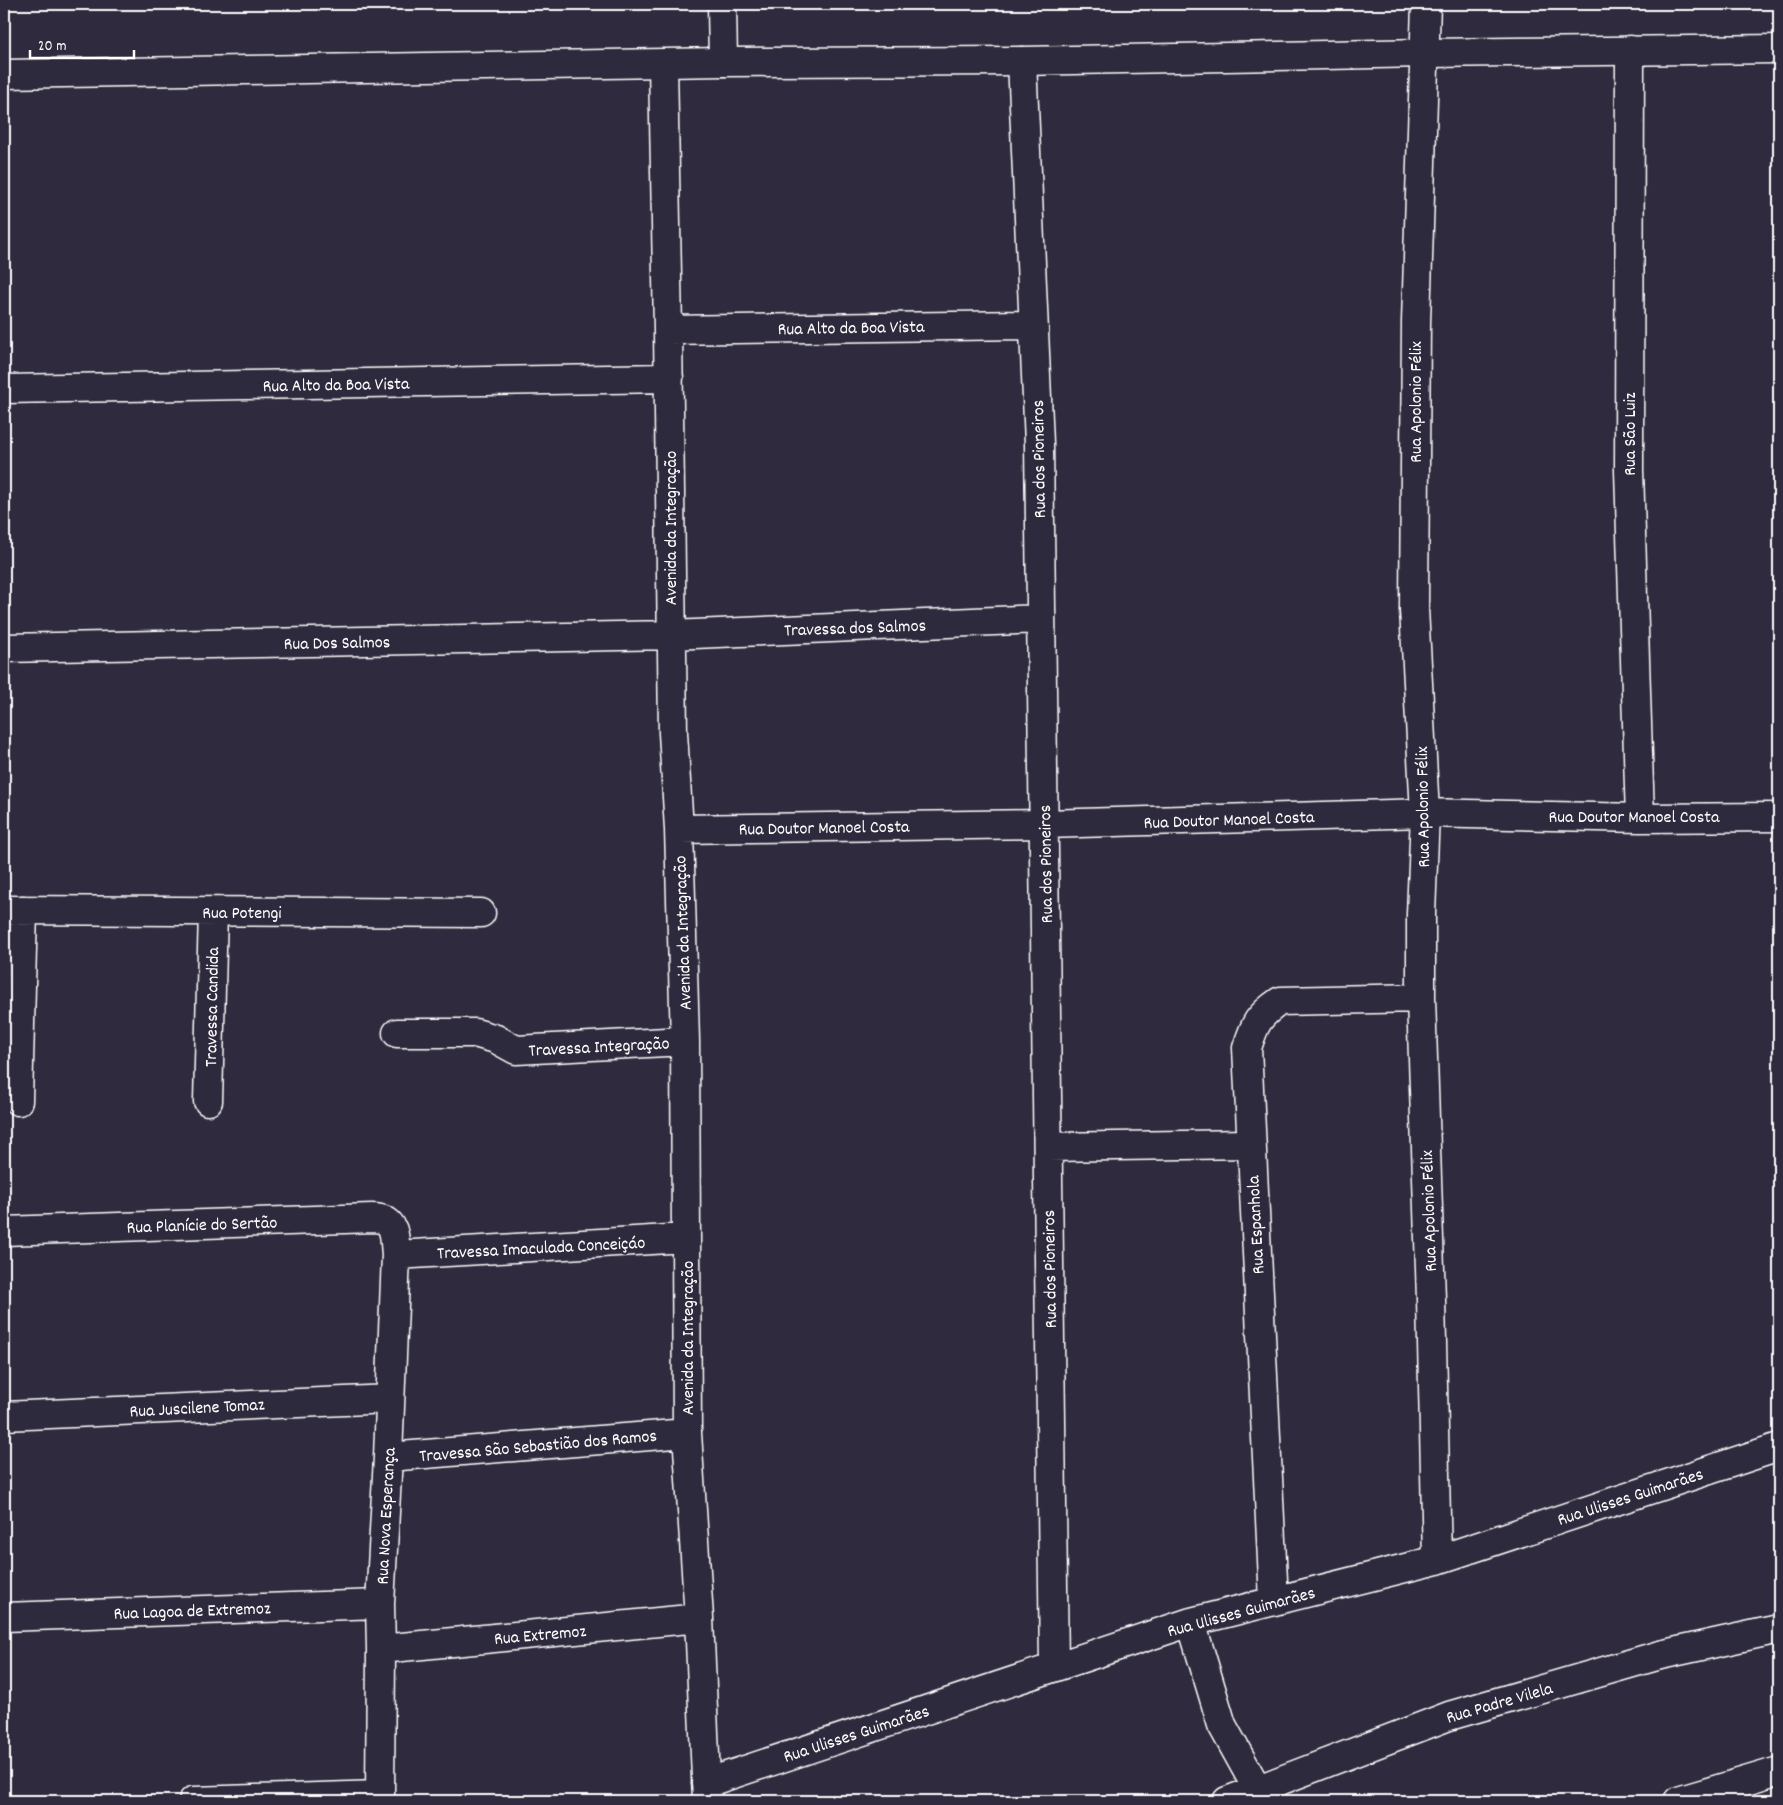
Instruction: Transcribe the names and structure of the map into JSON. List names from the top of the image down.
{
  "streets": {
    "street": [
      "Rua Alto da Boa Vista",
      "Rua Apolonio Félix",
      "Rua São Luiz",
      "Rua dos Pioneiros",
      "Avenida da Integração",
      "Travessa dos Salmos",
      "Rua Dos Salmos",
      "Rua Doutor Manoel Costa",
      "Rua Potengi",
      "Travessa Candida",
      "Travessa Integração",
      "Rua Planície do Sertão",
      "Rua Espanhola",
      "Travessa Imaculada Conceiçáo",
      "Rua Juscilene Tomaz",
      "Travessa São Sebastião dos Ramos",
      "Rua Ulisses Guimarães",
      "Rua Nova Esperança",
      "Rua Lagoa de Extremoz",
      "Rua Extremoz",
      "Rua Padre Vilela"
    ]
  },
  "crossings": [
    ["Rua Alto da Boa Vista", "Rua dos Pioneiros"],
    ["Rua Alto da Boa Vista", "Avenida da Integração"],
    ["Rua Apolonio Félix", "Rua Doutor Manoel Costa"],
    ["Rua Apolonio Félix", "Rua Espanhola"],
    ["Rua Apolonio Félix", "Rua Ulisses Guimarães"],
    ["Rua São Luiz", "Rua Doutor Manoel Costa"],
    ["Rua dos Pioneiros", "Travessa dos Salmos"],
    ["Rua dos Pioneiros", "Rua Doutor Manoel Costa"],
    ["Rua dos Pioneiros", "Rua Ulisses Guimarães"],
    ["Avenida da Integração", "Travessa dos Salmos"],
    ["Avenida da Integração", "Rua Dos Salmos"],
    ["Avenida da Integração", "Rua Doutor Manoel Costa"],
    ["Avenida da Integração", "Travessa Integração"],
    ["Avenida da Integração", "Travessa Imaculada Conceiçáo"],
    ["Avenida da Integração", "Travessa São Sebastião dos Ramos"],
    ["Avenida da Integração", "Rua Ulisses Guimarães"],
    ["Avenida da Integração", "Rua Extremoz"],
    ["Travessa dos Salmos", "Rua Dos Salmos"],
    ["Rua Potengi", "Travessa Candida"],
    ["Rua Planície do Sertão", "Travessa Imaculada Conceiçáo"],
    ["Rua Planície do Sertão", "Rua Nova Esperança"],
    ["Rua Espanhola", "Rua Ulisses Guimarães"],
    ["Travessa Imaculada Conceiçáo", "Rua Nova Esperança"],
    ["Rua Juscilene Tomaz", "Rua Nova Esperança"],
    ["Travessa São Sebastião dos Ramos", "Rua Nova Esperança"],
    ["Rua Nova Esperança", "Rua Lagoa de Extremoz"],
    ["Rua Nova Esperança", "Rua Extremoz"]
  ],
  "scale_bar": "20 m"
}
